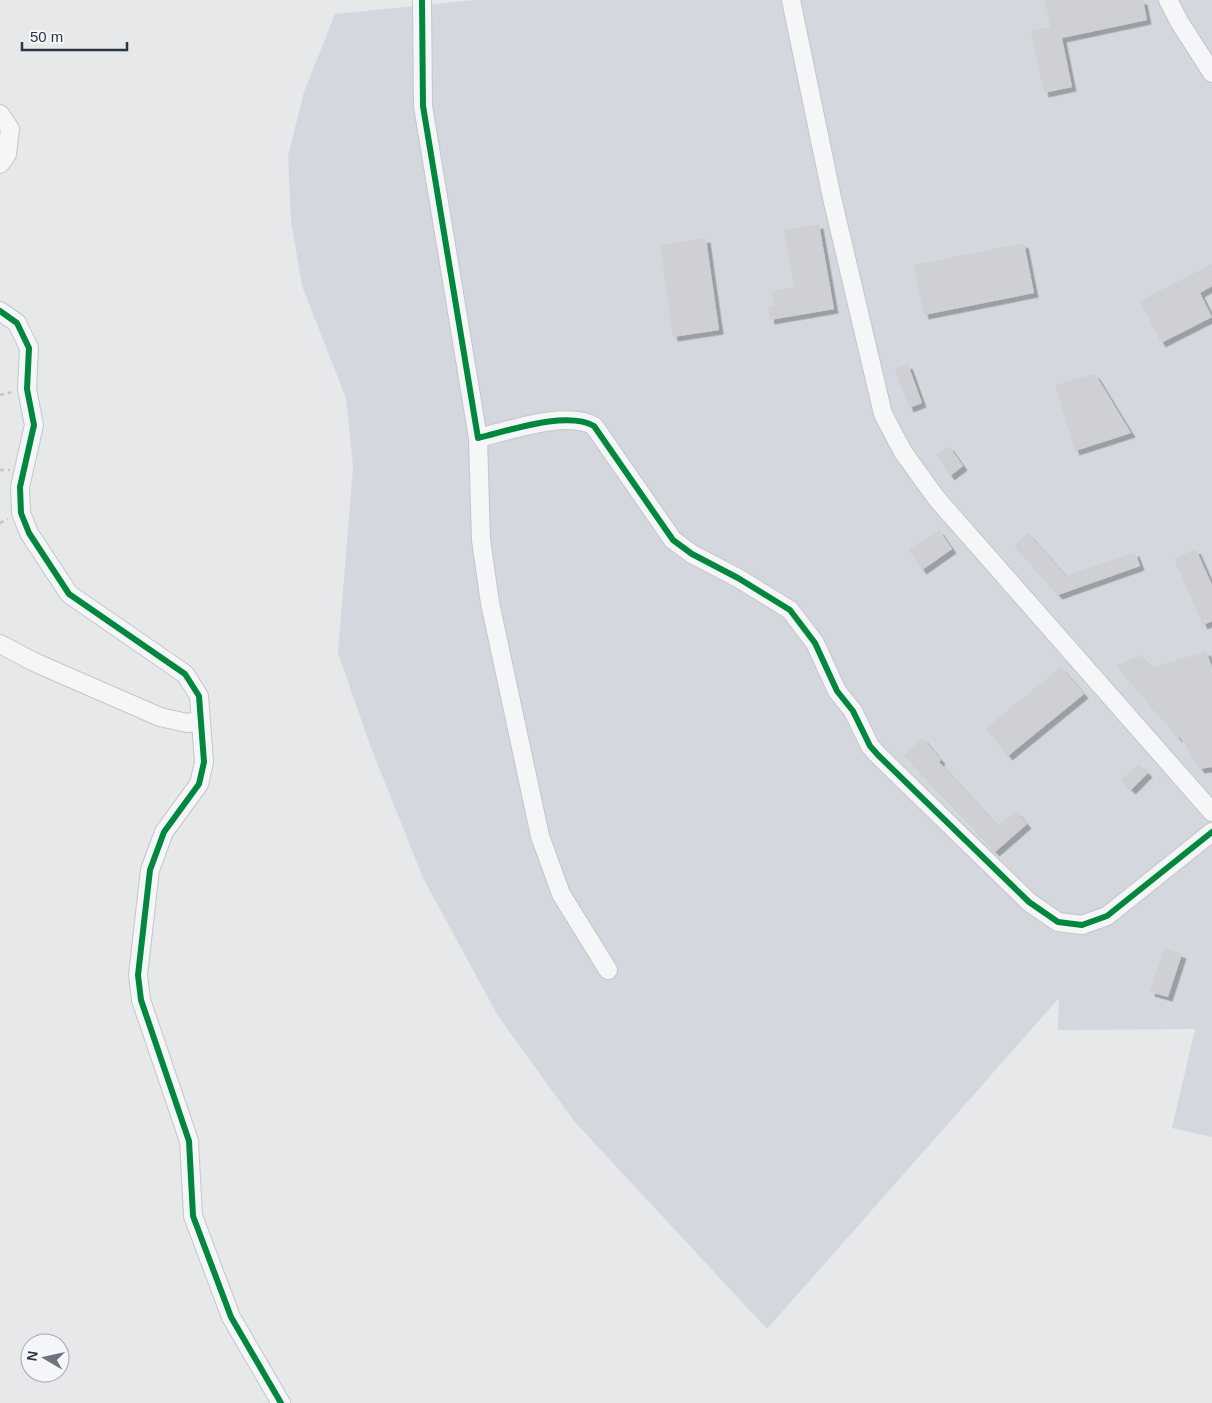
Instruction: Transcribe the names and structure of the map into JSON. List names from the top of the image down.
{
  "scale_bar": "50 m",
  "north": "left"
}
